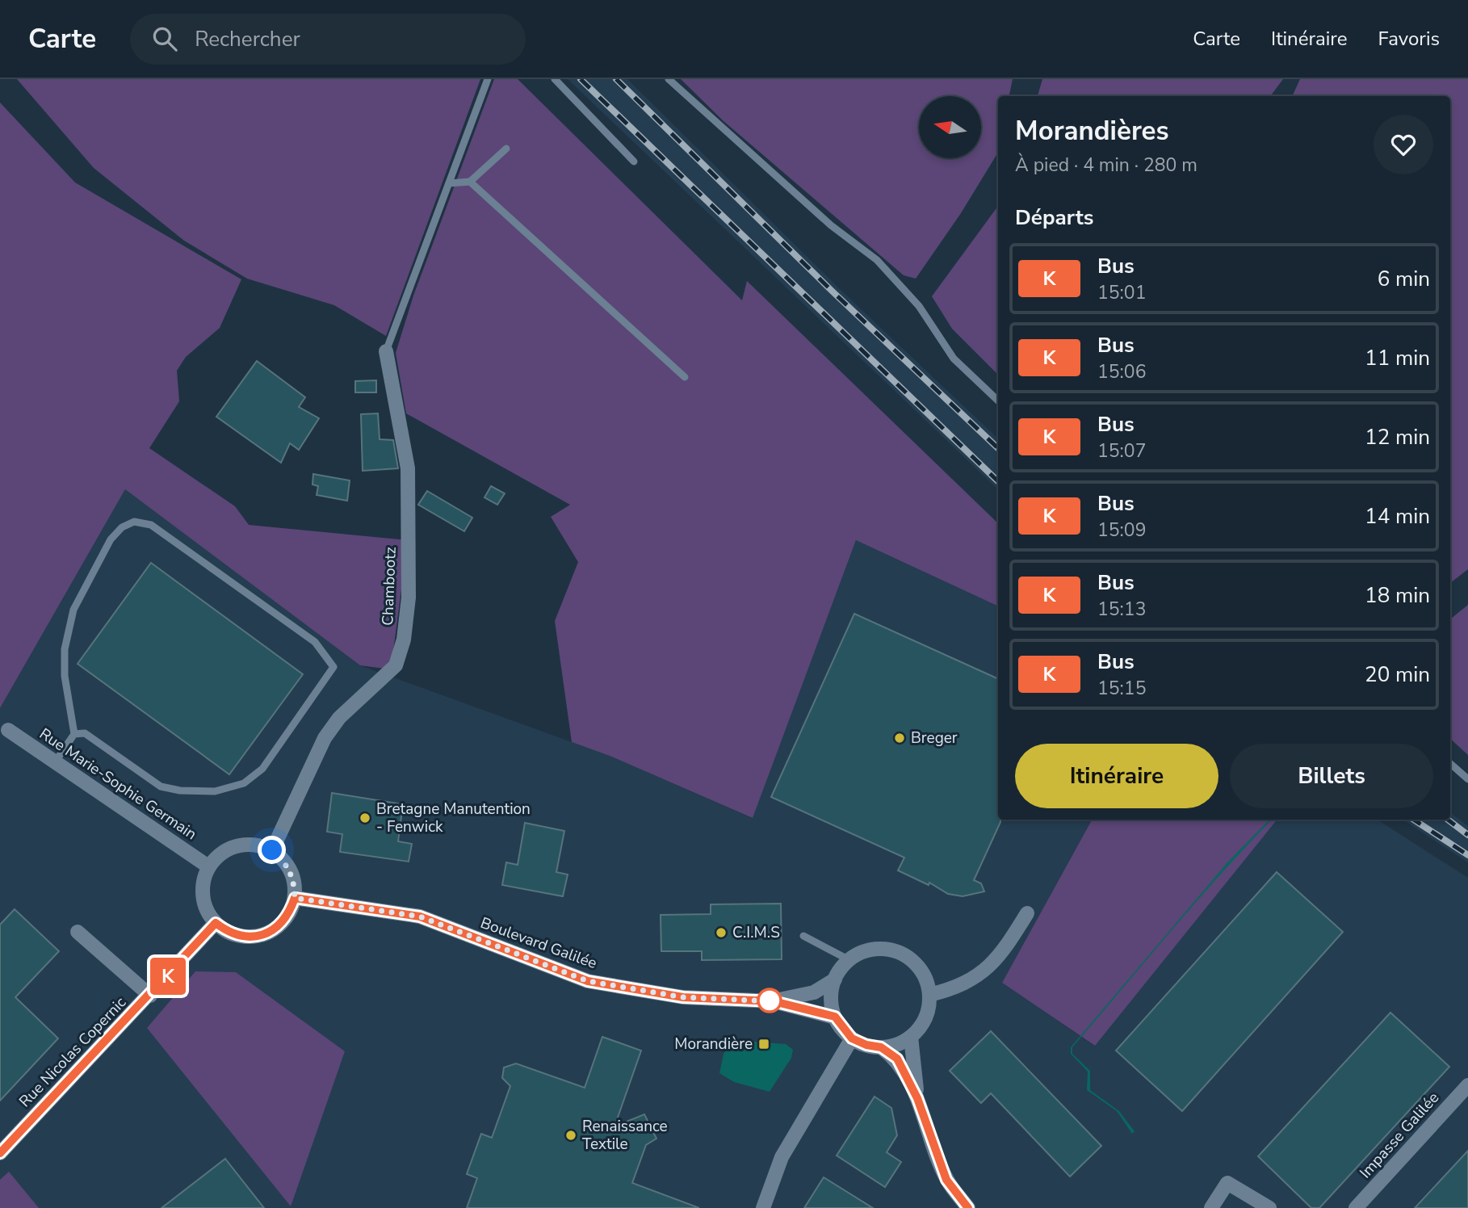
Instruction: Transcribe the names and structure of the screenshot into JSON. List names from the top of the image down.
{
  "streets": {
    "street": [
      "Chambootz",
      "Rue Marie-Sophie Germain",
      "Boulevard Galilée",
      "Rue Nicolas Copernic",
      "Impasse Galilée"
    ]
  },
  "crossings": [
    ["Chambootz", "Rue Marie-Sophie Germain"],
    ["Chambootz", "Boulevard Galilée"],
    ["Chambootz", "Rue Nicolas Copernic"],
    ["Rue Marie-Sophie Germain", "Boulevard Galilée"],
    ["Rue Marie-Sophie Germain", "Rue Nicolas Copernic"],
    ["Boulevard Galilée", "Rue Nicolas Copernic"]
  ],
  "places": {
    "other": [
      "Breger",
      "Bretagne Manutention - Fenwick",
      "C.I.M.S",
      "Renaissance Textile"
    ],
    "transit": ["Morandière"]
  },
  "lines": ["bus line K"],
  "north": "left",
  "page": {
    "header": "Carte",
    "search": "Rechercher",
    "nav": ["Carte", "Itinéraire", "Favoris"],
    "on_map": "K",
    "heading": [
      ["Morandières", "À pied · 4 min · 280 m"],
      "Départs"
    ],
    "list": [
      {
        "mark": "K",
        "name": "Bus",
        "note": "15:01",
        "value": "6 min"
      },
      {
        "mark": "K",
        "name": "Bus",
        "note": "15:06",
        "value": "11 min"
      },
      {
        "mark": "K",
        "name": "Bus",
        "note": "15:07",
        "value": "12 min"
      },
      {
        "mark": "K",
        "name": "Bus",
        "note": "15:09",
        "value": "14 min"
      },
      {
        "mark": "K",
        "name": "Bus",
        "note": "15:13",
        "value": "18 min"
      },
      {
        "mark": "K",
        "name": "Bus",
        "note": "15:15",
        "value": "20 min"
      }
    ],
    "buttons": ["Itinéraire", "Billets"]
  }
}
